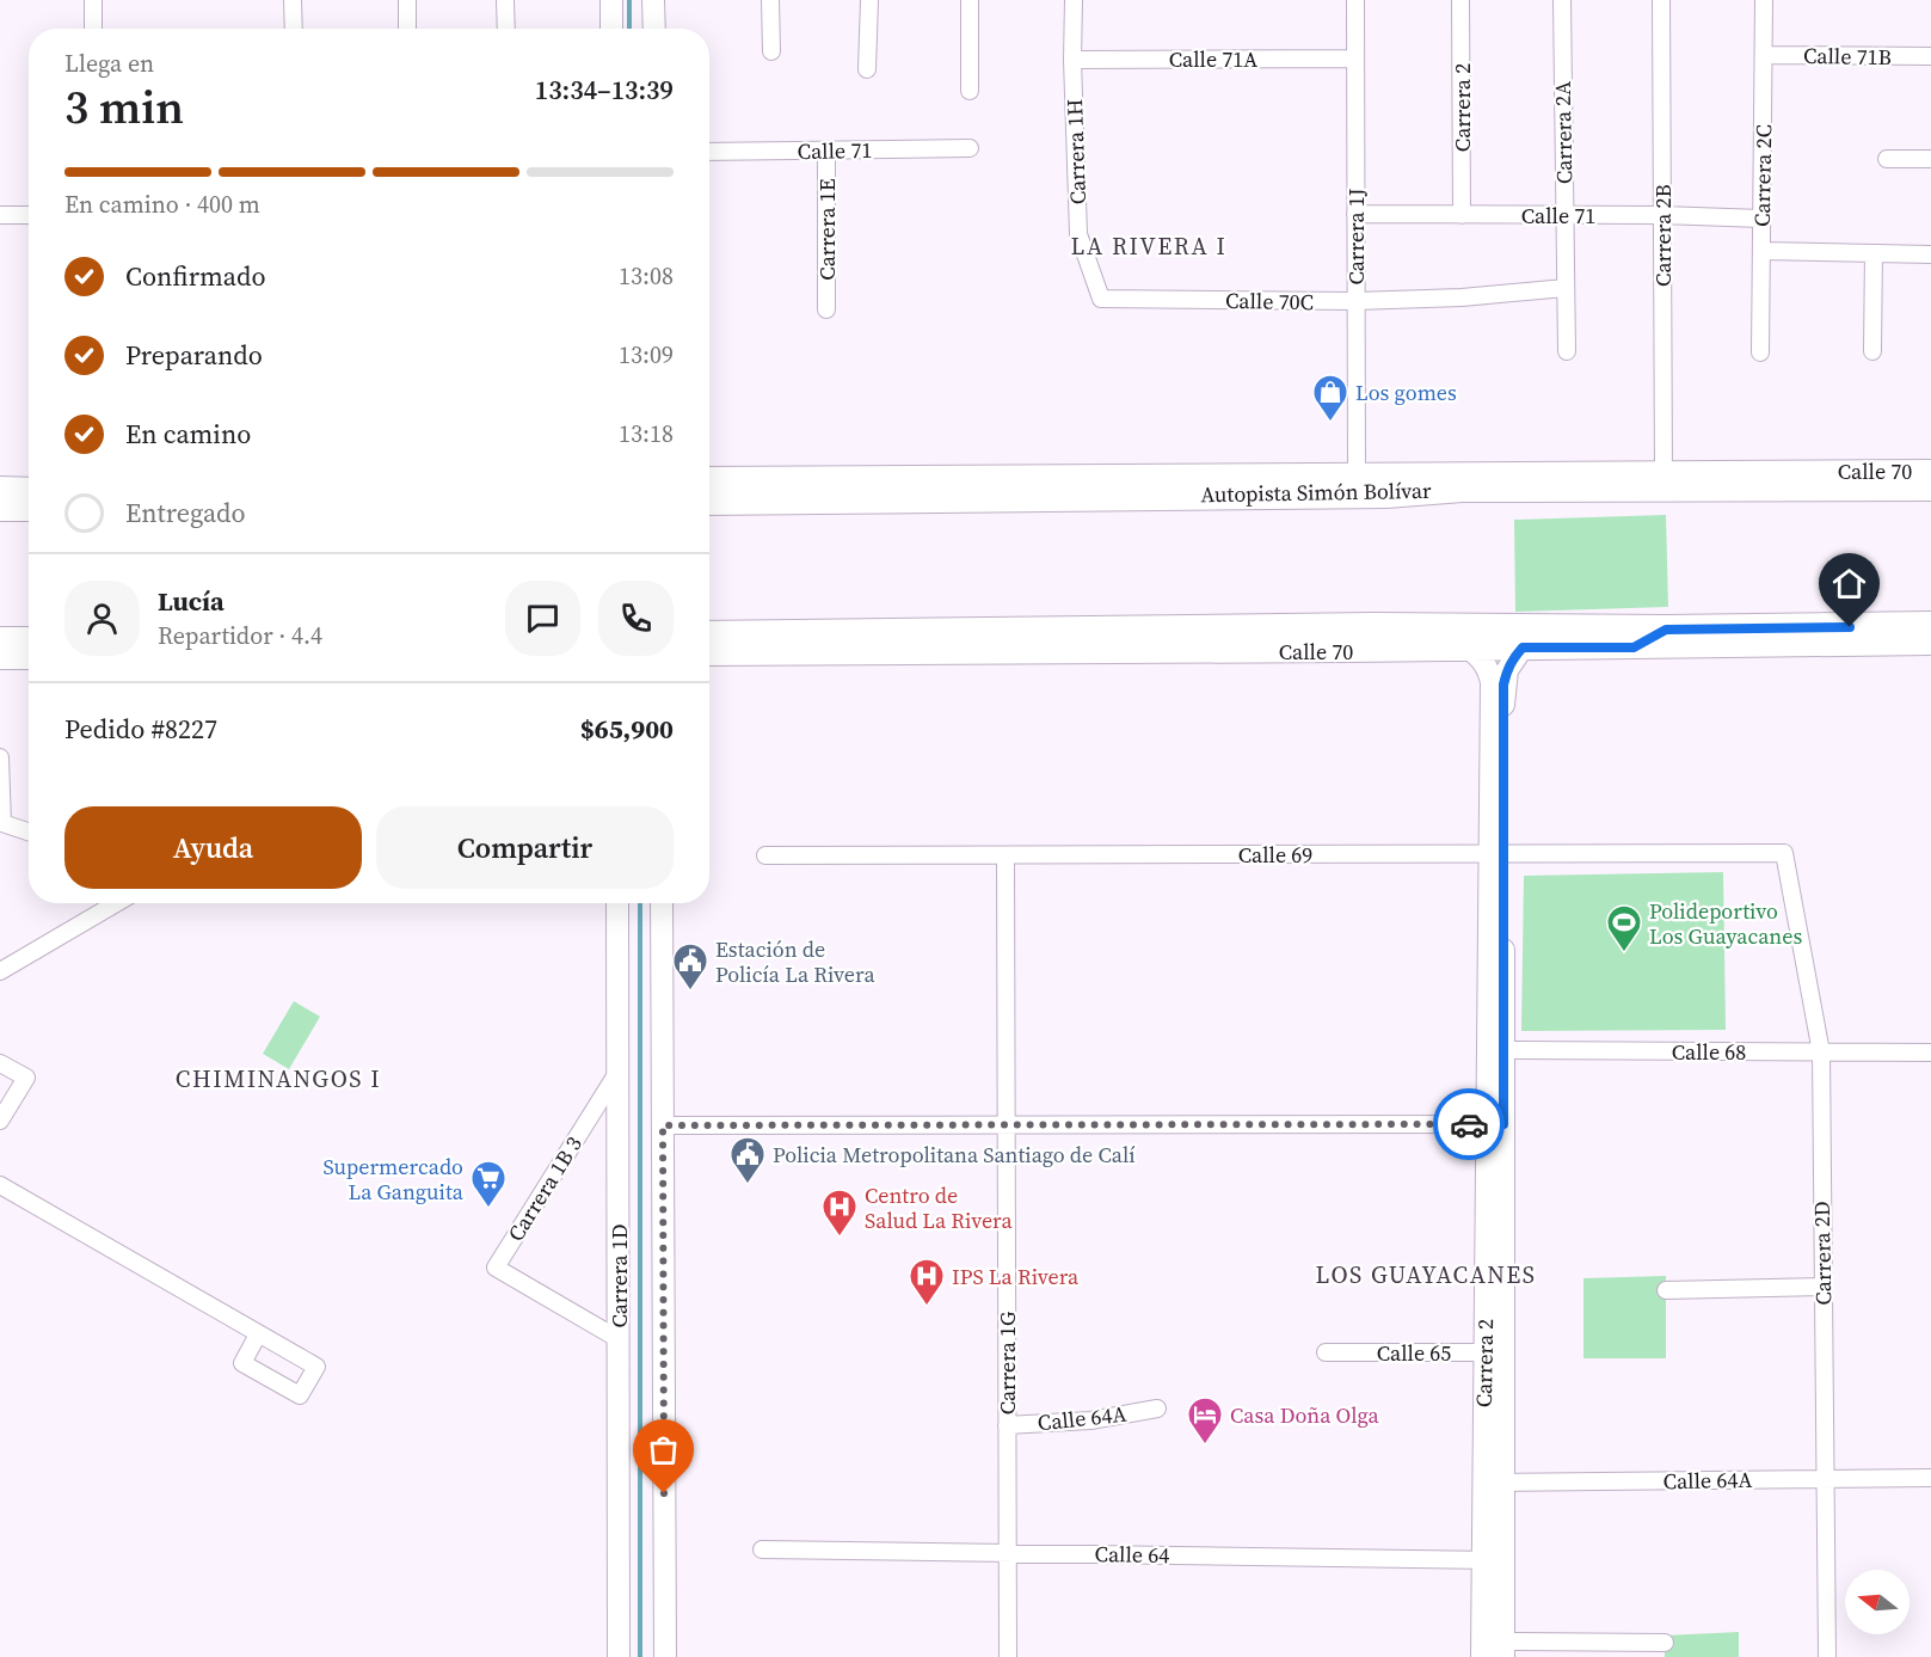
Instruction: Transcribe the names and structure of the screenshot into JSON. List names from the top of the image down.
{
  "streets": {
    "highway": ["Autopista Simón Bolívar"],
    "street": [
      "Calle 71B",
      "Calle 71A",
      "Carrera 2",
      "Carrera 2A",
      "Calle 71",
      "Carrera 1H",
      "Carrera 2C",
      "Carrera 1E",
      "Carrera 2B",
      "Carrera 1J",
      "Calle 70C",
      "Calle 70",
      "Calle 69",
      "Calle 68",
      "Carrera 1B 3",
      "Carrera 2D",
      "Carrera 1D",
      "Calle 65",
      "Carrera 1G",
      "Calle 64A",
      "Calle 64"
    ]
  },
  "crossings": [
    ["Calle 71B", "Carrera 2C"],
    ["Calle 71A", "Carrera 1H"],
    ["Calle 71A", "Carrera 1J"],
    ["Carrera 2", "Calle 71"],
    ["Carrera 2", "Calle 70"],
    ["Carrera 2", "Calle 69"],
    ["Carrera 2", "Calle 68"],
    ["Carrera 2", "Calle 65"],
    ["Carrera 2", "Calle 64A"],
    ["Carrera 2", "Calle 64"],
    ["Carrera 2A", "Calle 71"],
    ["Carrera 2A", "Calle 70C"],
    ["Calle 71", "Carrera 2C"],
    ["Calle 71", "Carrera 1E"],
    ["Calle 71", "Carrera 2B"],
    ["Calle 71", "Carrera 1J"],
    ["Carrera 1H", "Calle 70C"],
    ["Carrera 2B", "Calle 70"],
    ["Carrera 1J", "Calle 70C"],
    ["Carrera 1J", "Calle 70"],
    ["Calle 70", "Autopista Simón Bolívar"],
    ["Calle 69", "Carrera 2D"],
    ["Calle 69", "Carrera 1G"],
    ["Calle 68", "Carrera 2D"],
    ["Carrera 1B 3", "Carrera 1D"],
    ["Carrera 2D", "Calle 64A"],
    ["Carrera 1G", "Calle 64A"],
    ["Carrera 1G", "Calle 64"]
  ],
  "districts": ["LA RIVERA I", "CHIMINANGOS I", "LOS GUAYACANES"],
  "places": {
    "shop": ["Los gomes"],
    "sports": ["Polideportivo Los Guayacanes"],
    "public building": ["Estación de Policía La Rivera", "Policia Metropolitana Santiago de Calí"],
    "supermarket": ["Supermercado La Ganguita"],
    "hospital": ["Centro de Salud La Rivera", "IPS La Rivera"],
    "hotel": ["Casa Doña Olga"]
  },
  "north": "left",
  "page": {
    "heading": ["3 min", "Llega en", "13:34–13:39"],
    "panel": [
      "Lucía",
      "Repartidor · 4.4",
      "Pedido #8227",
      "$65,900"
    ],
    "bar": "En camino · 400 m",
    "list": [
      ["Confirmado", "13:08"],
      ["Preparando", "13:09"],
      ["En camino", "13:18"],
      "Entregado"
    ],
    "buttons": ["Ayuda", "Compartir"]
  }
}
